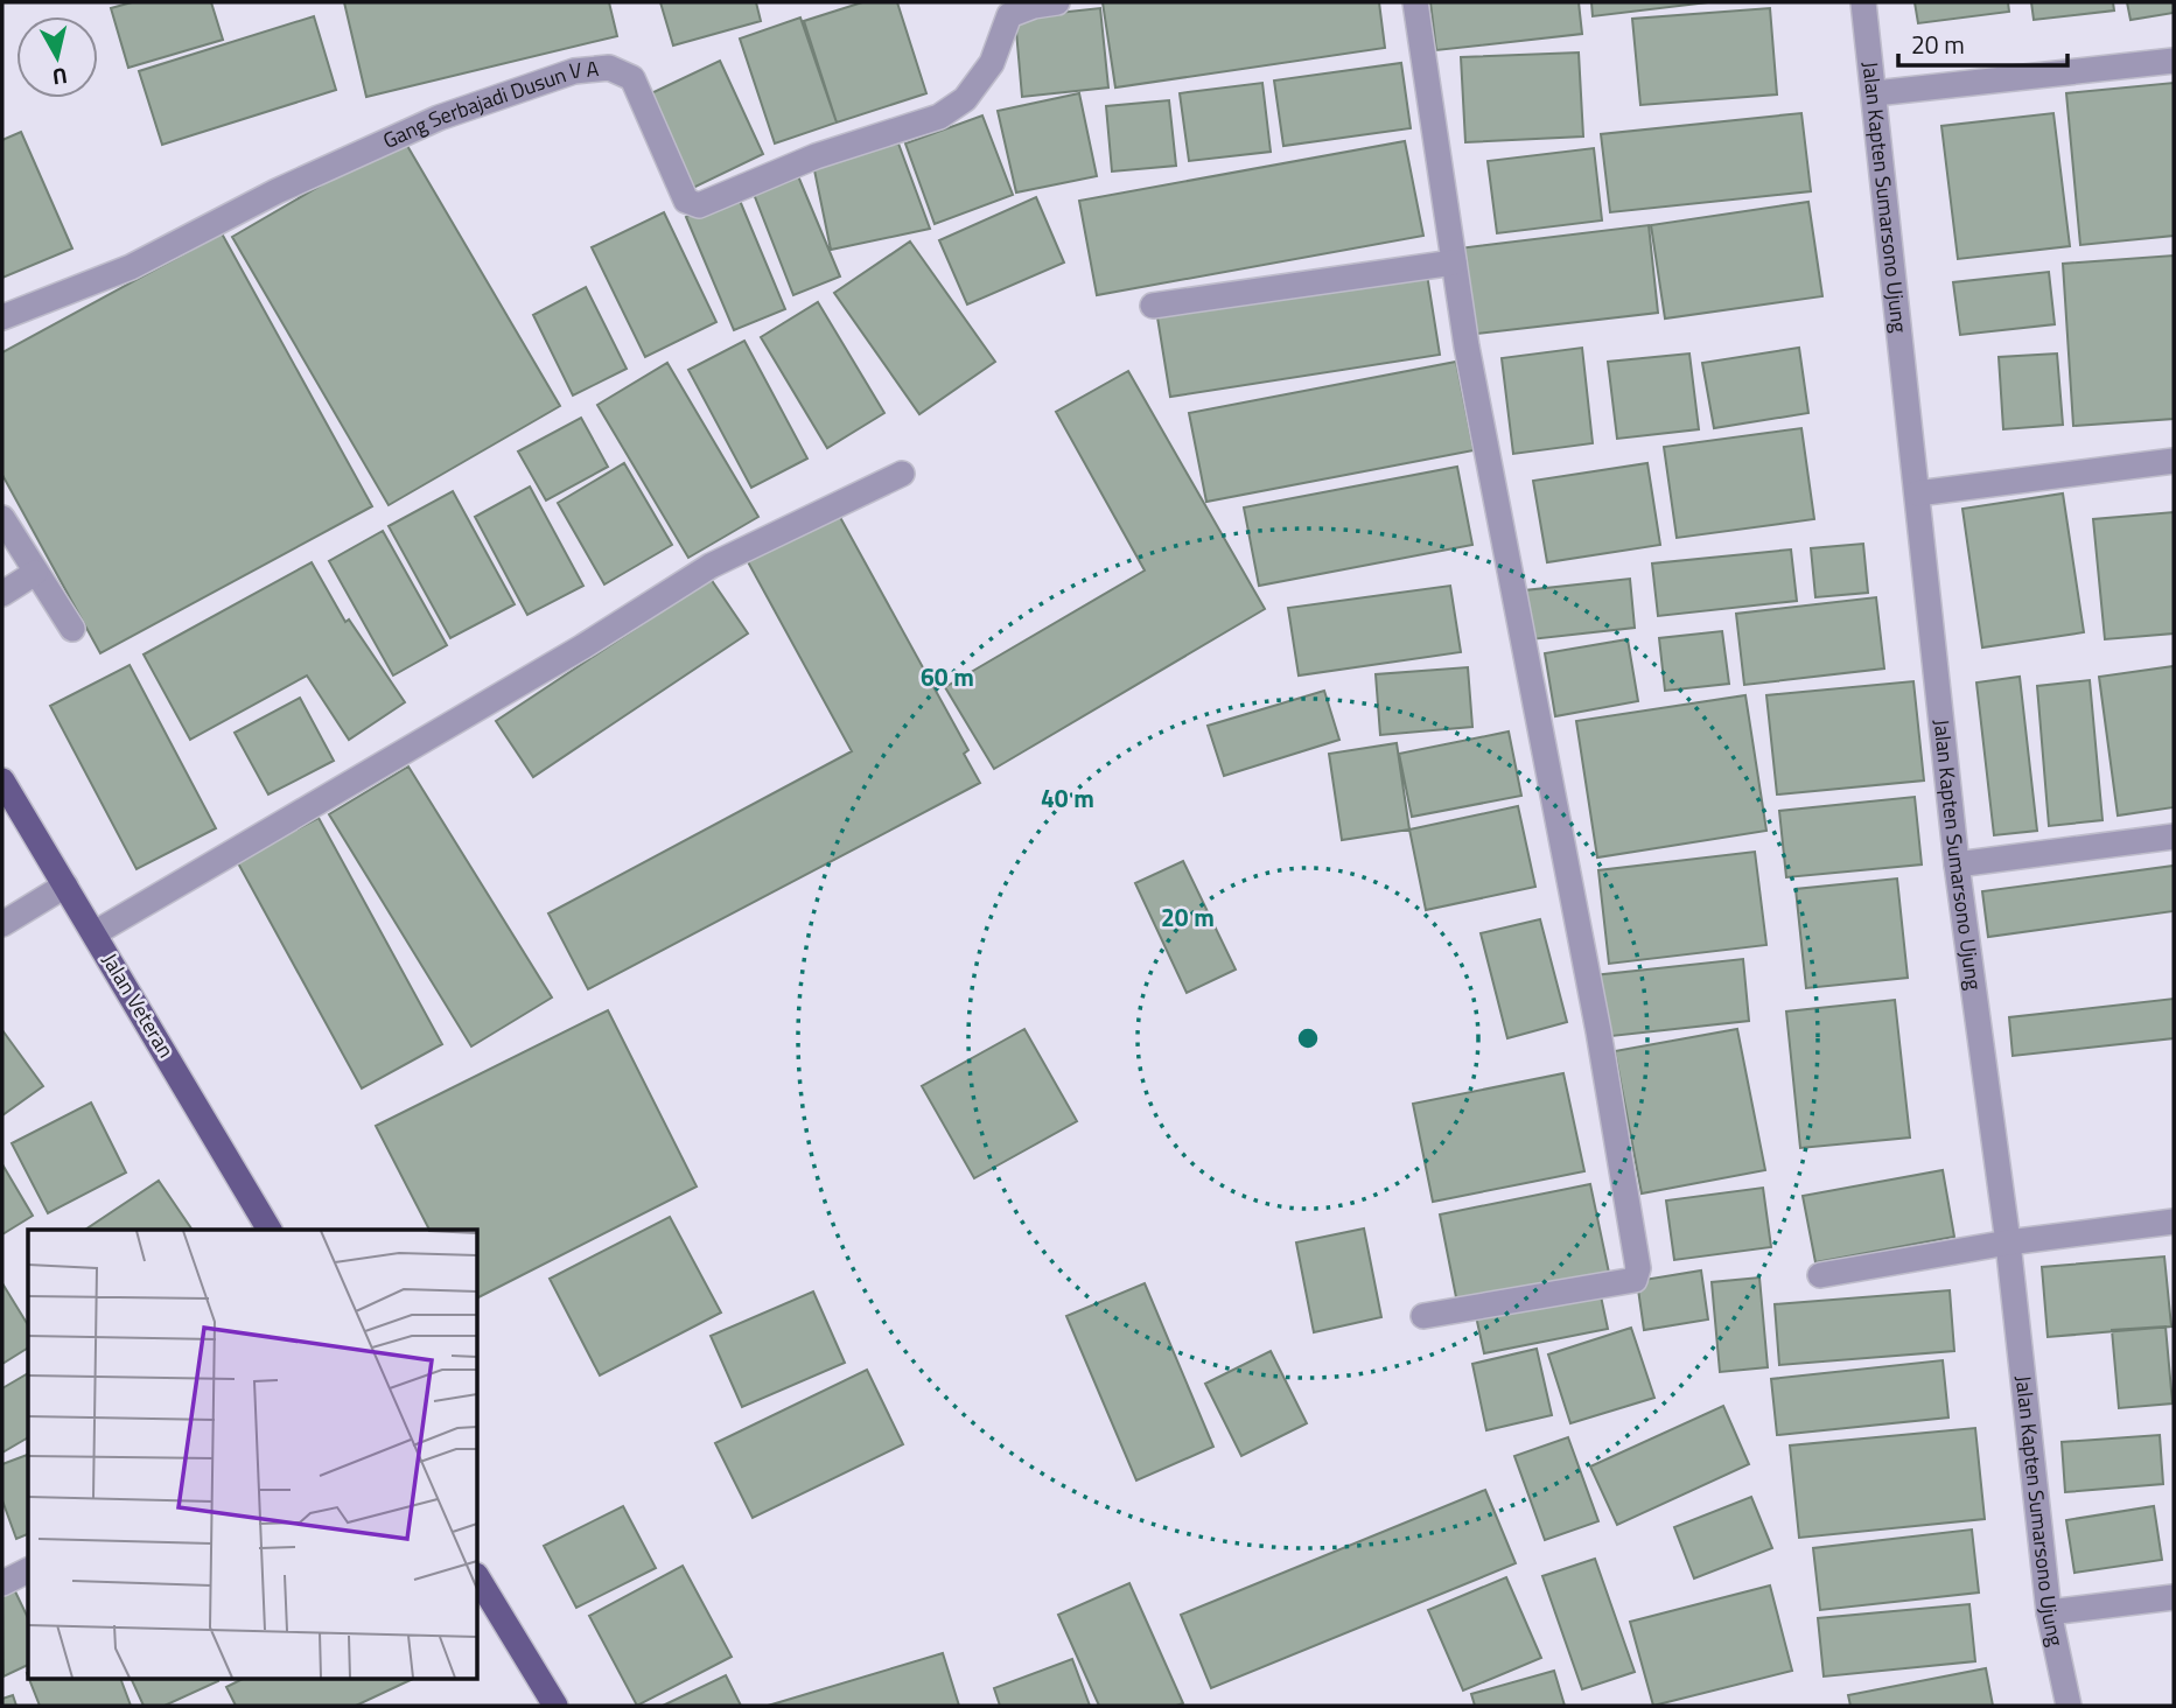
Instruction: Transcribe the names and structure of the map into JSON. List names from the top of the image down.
{
  "streets": {
    "main road": ["Jalan Veteran"],
    "street": ["Gang Serbajadi Dusun V A", "Jalan Kapten Sumarsono Ujung"]
  },
  "scale_bar": "20 m",
  "north": "bottom",
  "rings": ["60 m", "40 m", "20 m"]
}
